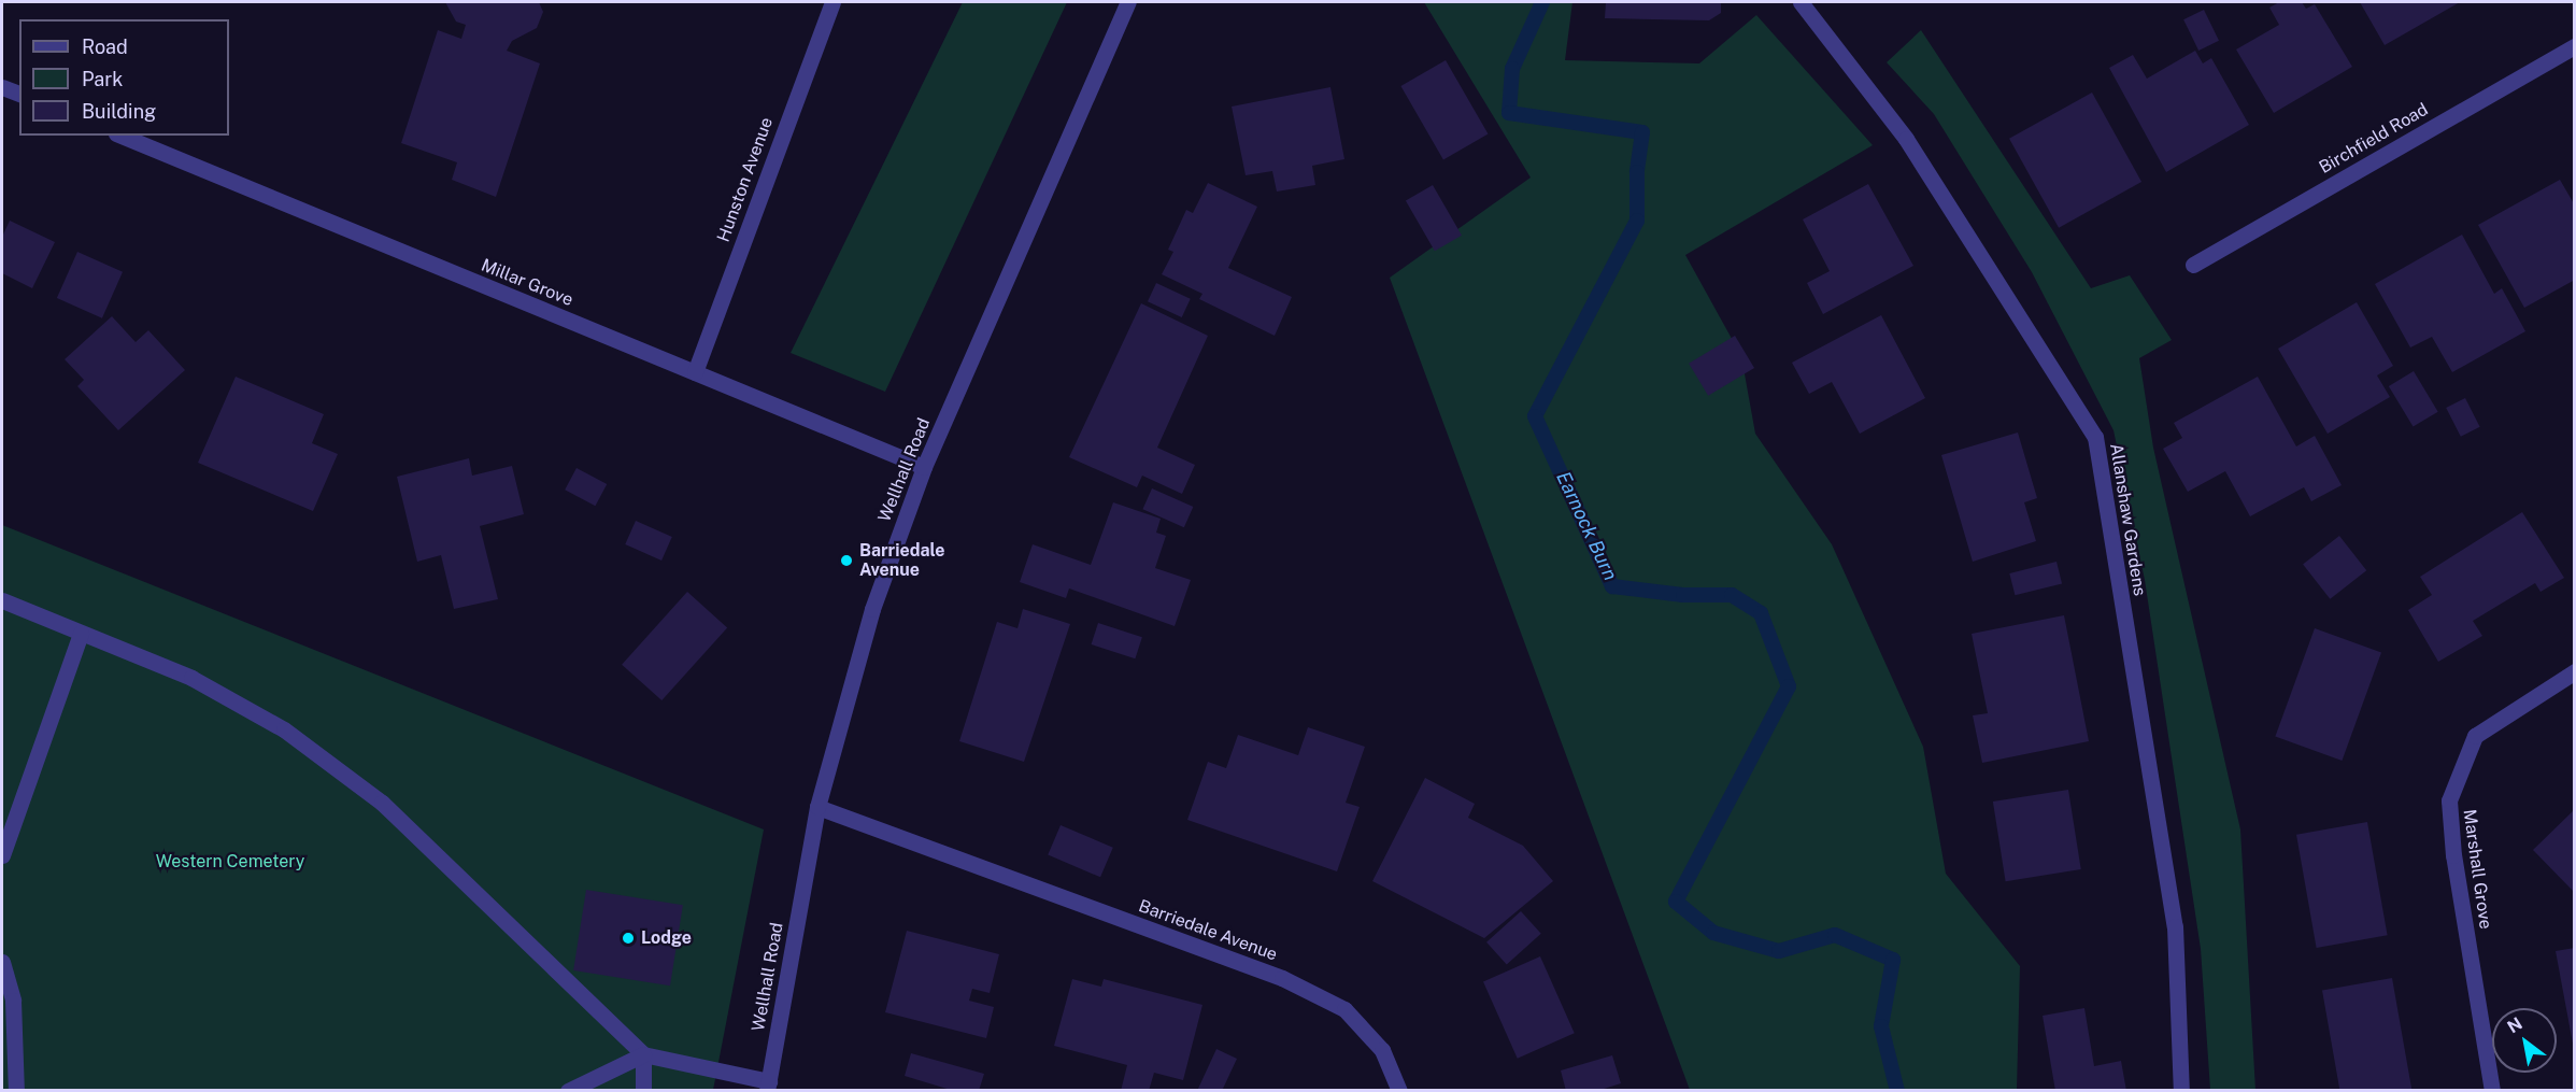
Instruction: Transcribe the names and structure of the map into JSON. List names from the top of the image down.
{
  "streets": {
    "street": [
      "Birchfield Road",
      "Hunston Avenue",
      "Millar Grove",
      "Wellhall Road",
      "Allanshaw Gardens",
      "Marshall Grove",
      "Barriedale Avenue"
    ]
  },
  "crossings": [
    ["Hunston Avenue", "Millar Grove"],
    ["Millar Grove", "Wellhall Road"],
    ["Wellhall Road", "Barriedale Avenue"]
  ],
  "water": ["Earnock Burn"],
  "parks": ["Western Cemetery"],
  "places": ["Barriedale Avenue", "Lodge"],
  "legend": ["Road", "Park", "Building"],
  "north": "top left"
}
